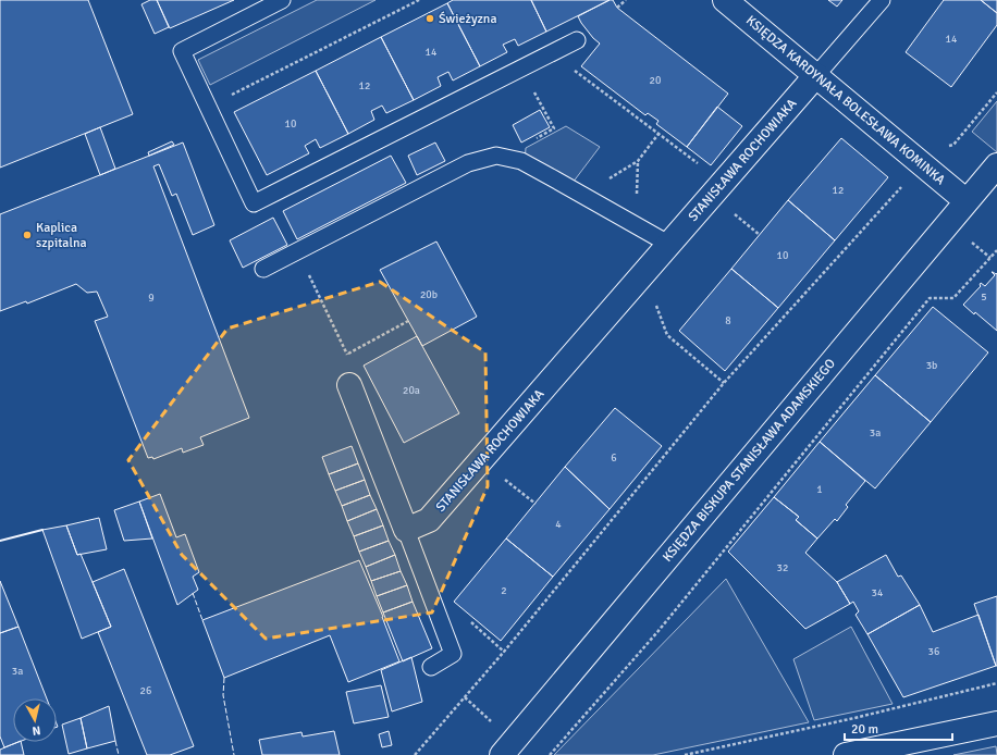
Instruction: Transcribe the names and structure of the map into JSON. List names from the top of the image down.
{
  "streets": {
    "street": ["KSIĘDZA KARDYNAŁA BOLESŁAWA KOMINKA", "STANISŁAWA ROCHOWIAKA", "KSIĘDZA BISKUPA STANISŁAWA ADAMSKIEGO"]
  },
  "crossings": [
    ["KSIĘDZA KARDYNAŁA BOLESŁAWA KOMINKA", "STANISŁAWA ROCHOWIAKA"],
    ["KSIĘDZA KARDYNAŁA BOLESŁAWA KOMINKA", "KSIĘDZA BISKUPA STANISŁAWA ADAMSKIEGO"]
  ],
  "places": ["Świeżyzna", "Kaplica szpitalna"],
  "house_numbers": [
    "14",
    "14",
    "20",
    "12",
    "10",
    "12",
    "10",
    "20b",
    "5",
    "9",
    "8",
    "3b",
    "20a",
    "3a",
    "6",
    "1",
    "4",
    "32",
    "2",
    "34",
    "36",
    "3a",
    "26"
  ],
  "scale_bar": "20 m",
  "north": "bottom"
}
